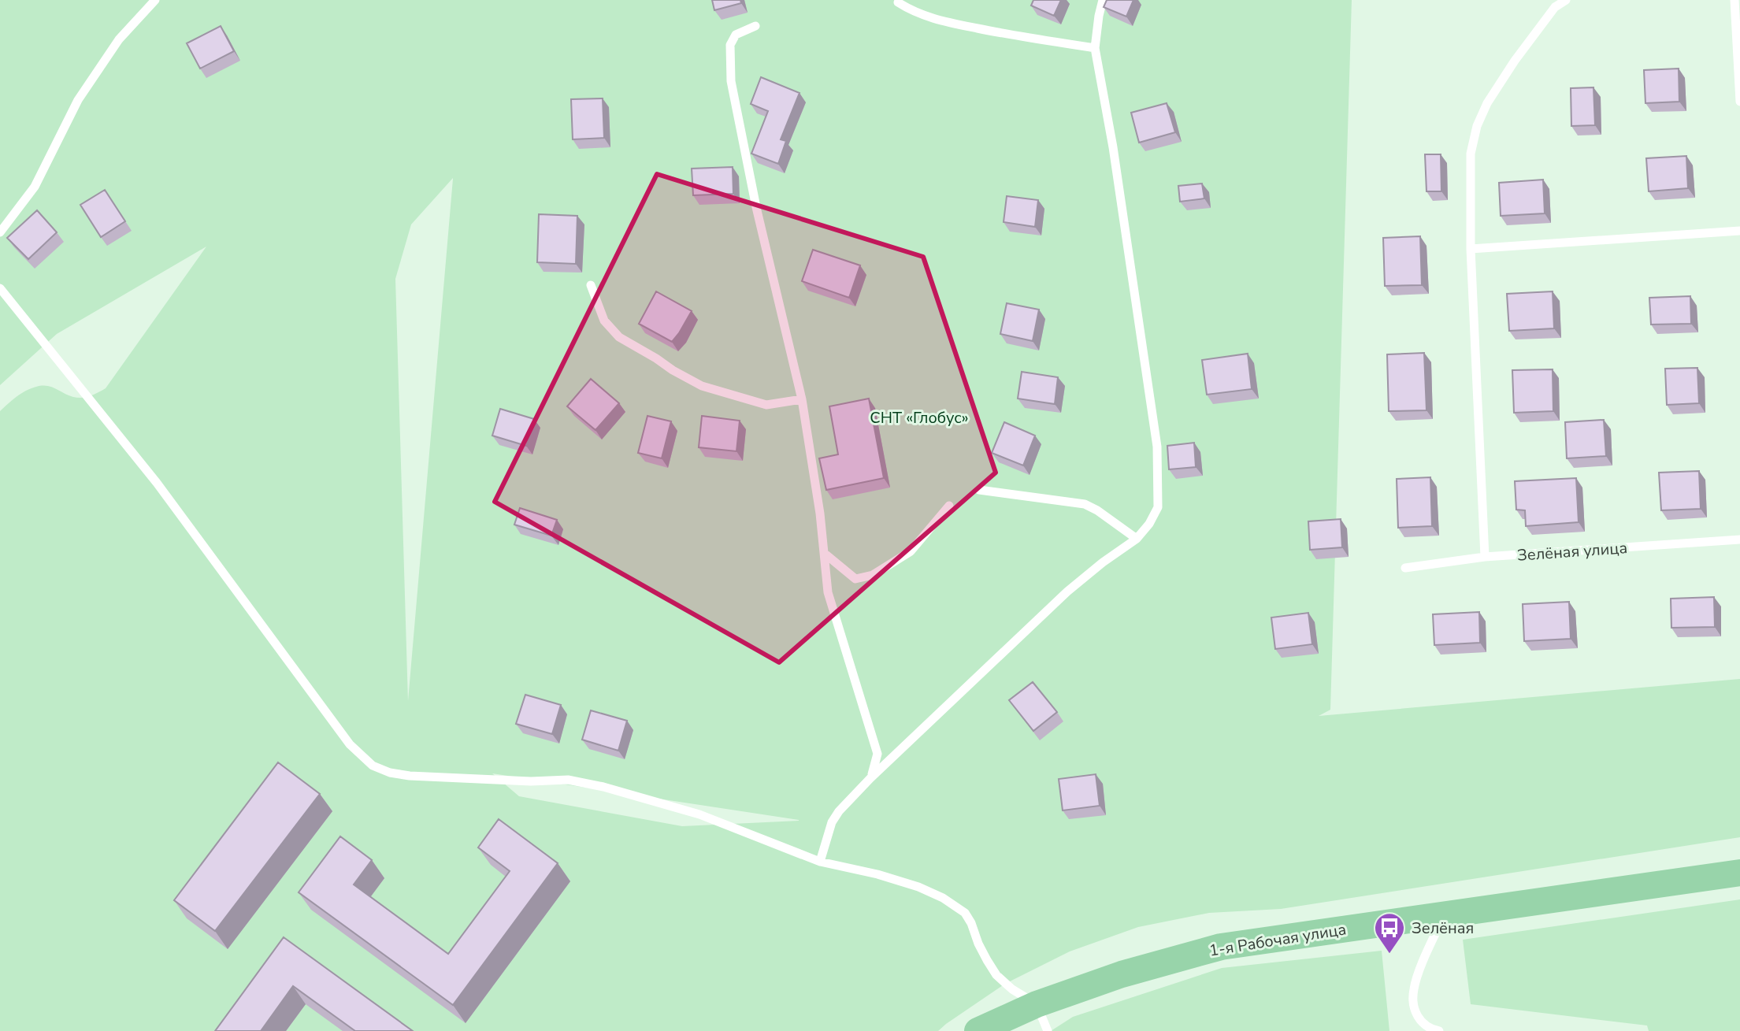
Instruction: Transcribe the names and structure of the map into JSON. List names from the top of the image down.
{
  "streets": {
    "main road": ["1-я Рабочая улица"],
    "lane": ["Зелёная улица"]
  },
  "parks": ["СНТ «Глобус»"],
  "places": {
    "bus stop": ["Зелёная"]
  }
}
